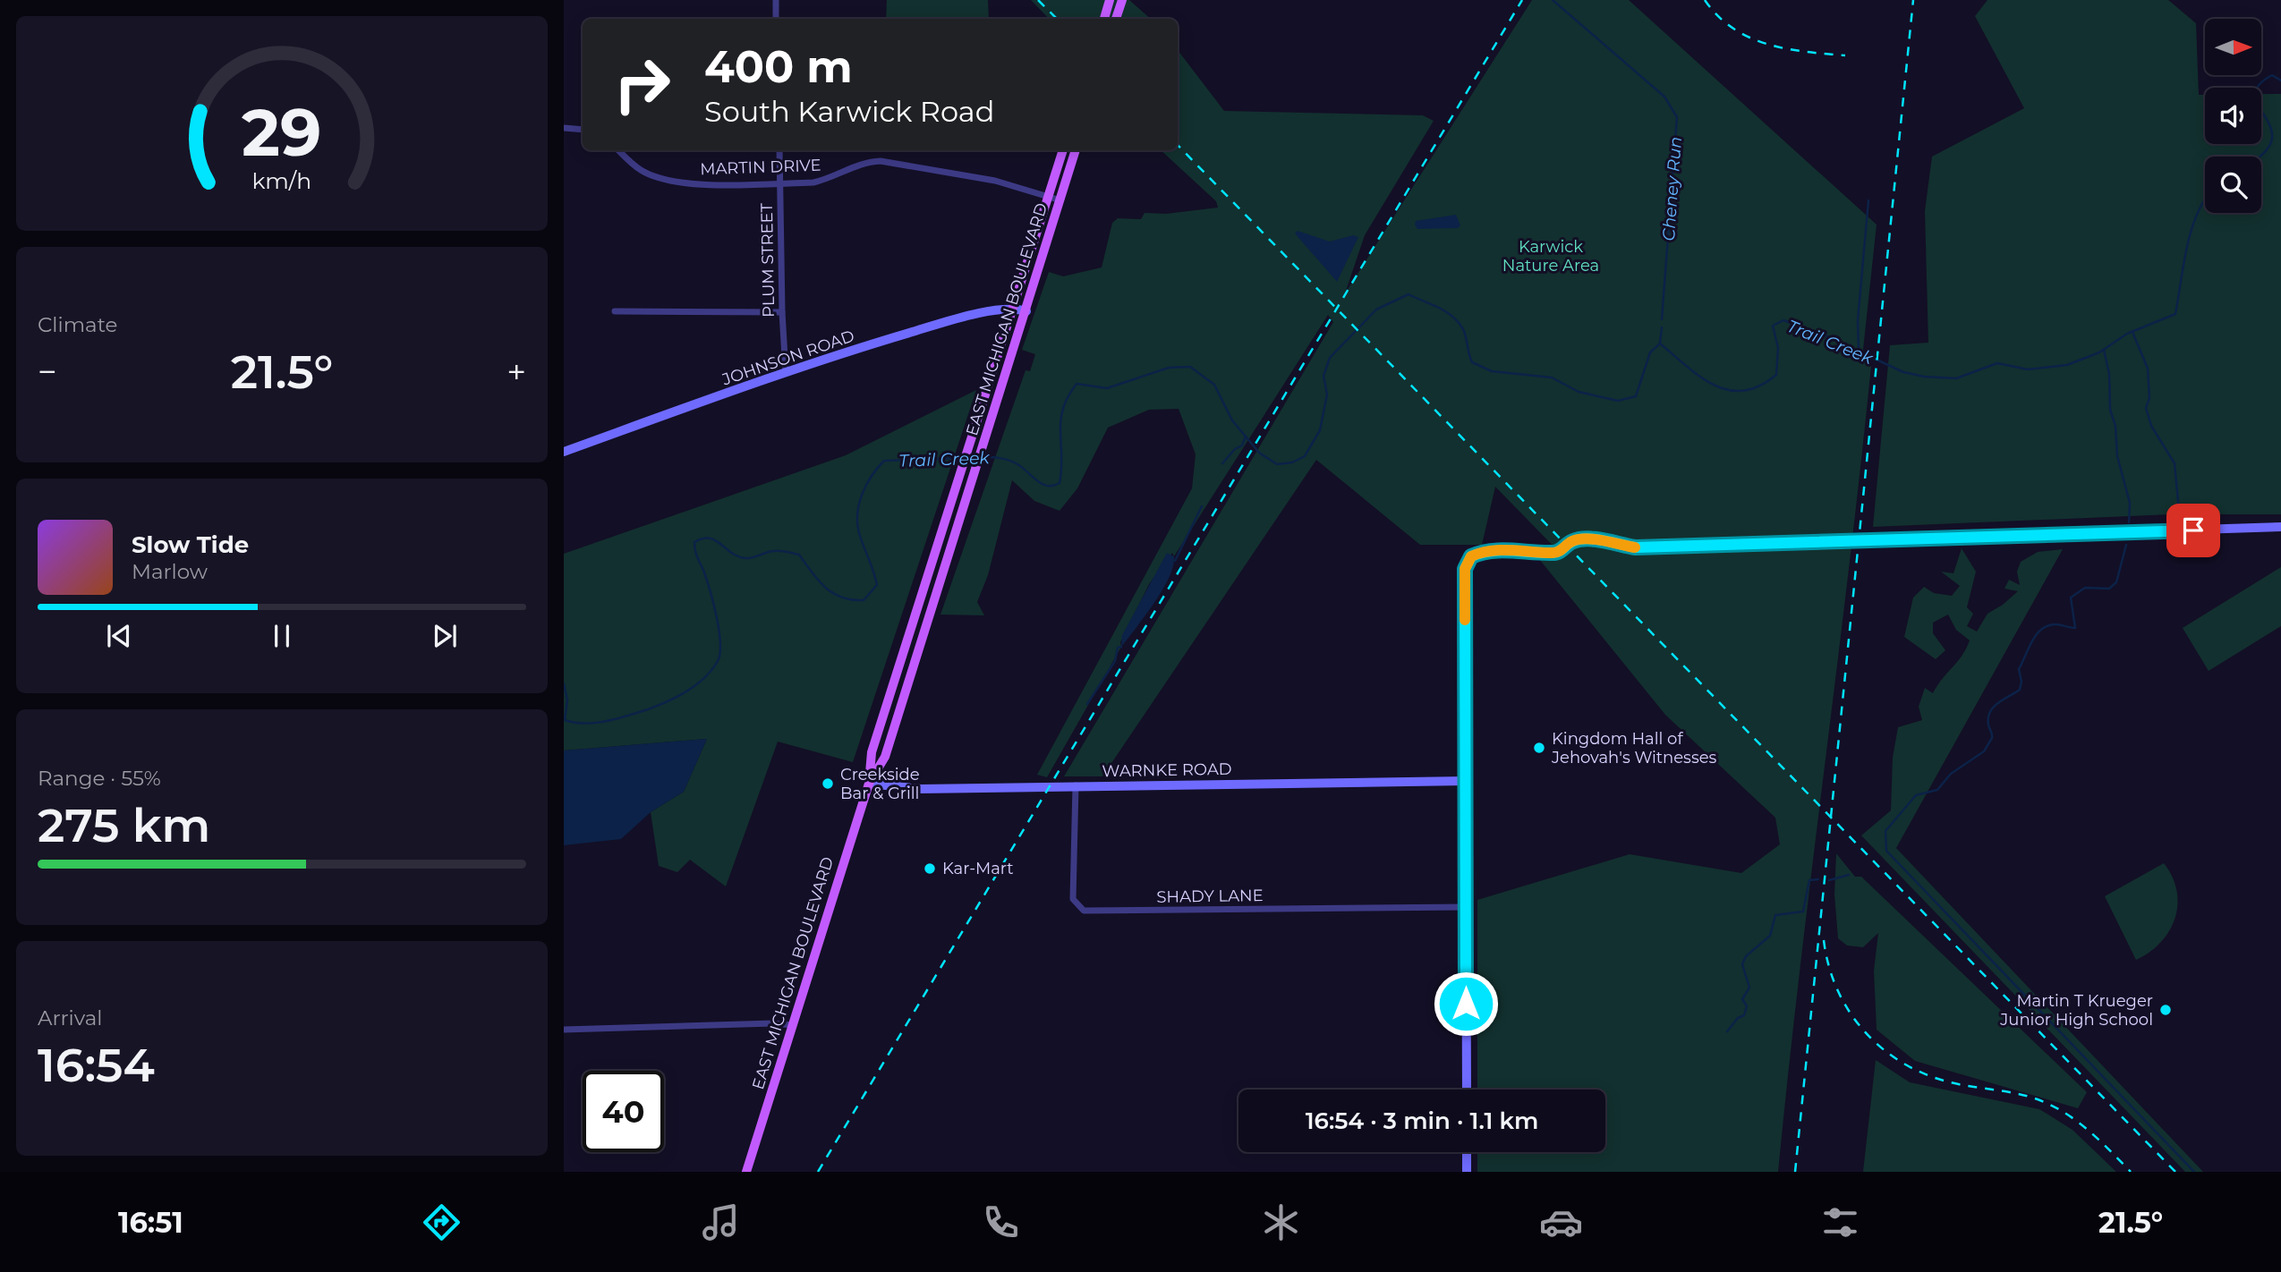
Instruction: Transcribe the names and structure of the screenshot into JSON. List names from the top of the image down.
{
  "streets": {
    "main road": ["EAST MICHIGAN BOULEVARD"],
    "street": [
      "MARTIN DRIVE",
      "PLUM STREET",
      "JOHNSON ROAD",
      "WARNKE ROAD",
      "SHADY LANE"
    ]
  },
  "crossings": [
    ["MARTIN DRIVE", "PLUM STREET"],
    ["MARTIN DRIVE", "EAST MICHIGAN BOULEVARD"],
    ["PLUM STREET", "JOHNSON ROAD"],
    ["EAST MICHIGAN BOULEVARD", "JOHNSON ROAD"],
    ["EAST MICHIGAN BOULEVARD", "WARNKE ROAD"],
    ["WARNKE ROAD", "SHADY LANE"]
  ],
  "water": ["Cheney Run", "Trail Creek"],
  "parks": ["Karwick Nature Area"],
  "places": [
    "Kingdom Hall of Jehovah's Witnesses",
    "Creekside Bar & Grill",
    "Kar-Mart",
    "Martin T Krueger Junior High School"
  ],
  "north": "right",
  "page": {
    "turn": ["400 m", "South Karwick Road"],
    "tile": [
      "Climate",
      ["Range · 55%", "275 km"],
      ["Arrival", "16:54"]
    ],
    "heat": ["−", "21.5°", "+"],
    "song": ["Slow Tide", "Marlow"],
    "limit": "40",
    "trip": "16:54 · 3 min · 1.1 km",
    "tabs": ["16:51", "21.5°"],
    "gauge": ["29", "km/h"]
  }
}
